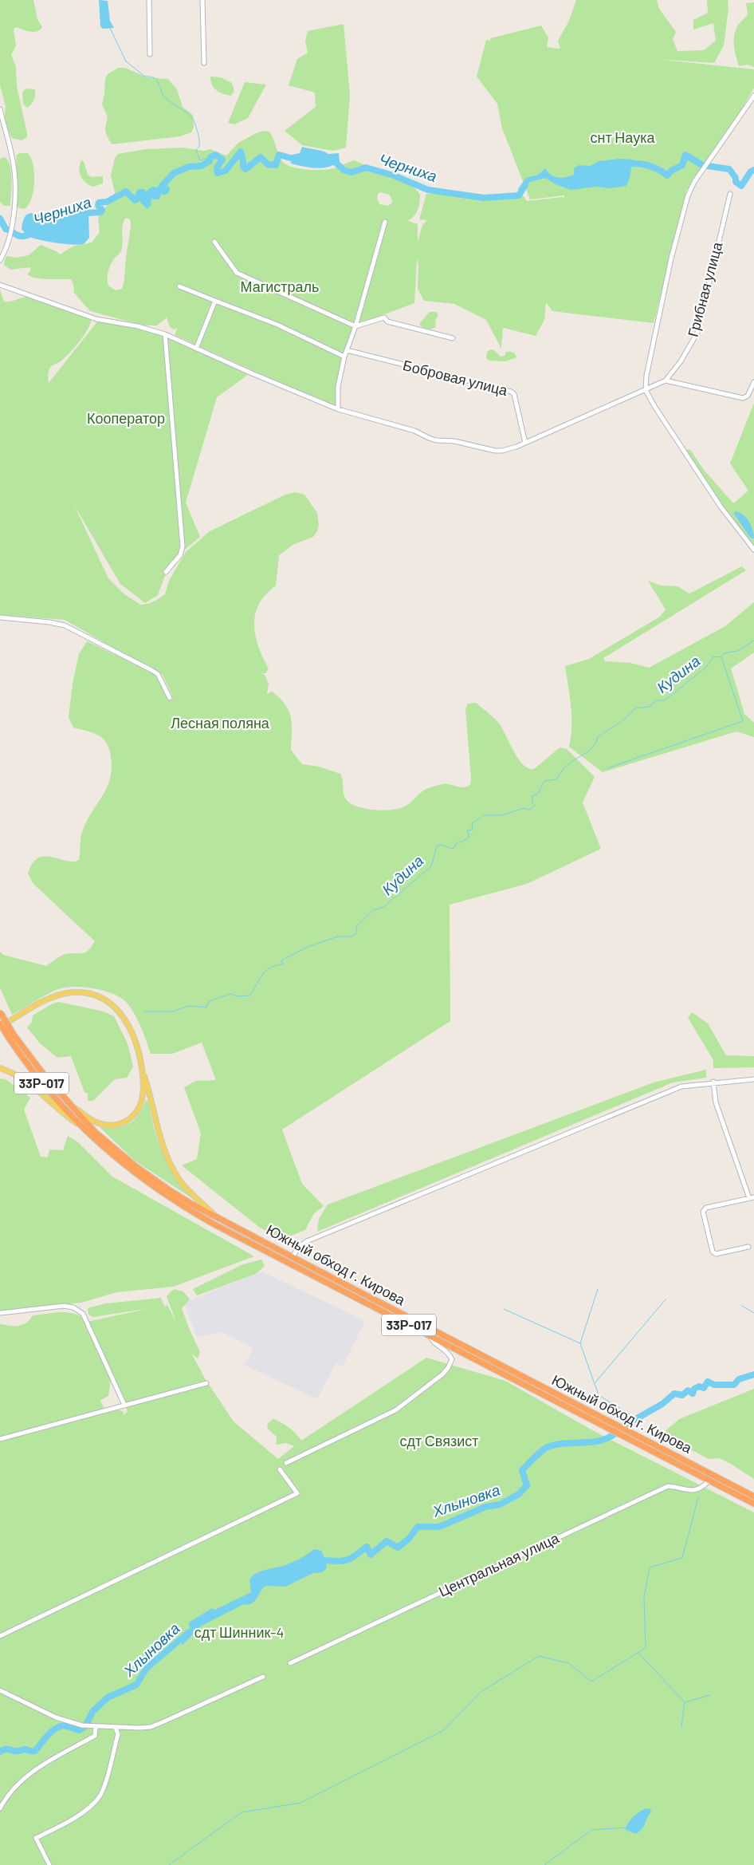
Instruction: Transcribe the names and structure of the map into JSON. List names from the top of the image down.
{
  "streets": {
    "highway": ["33Р-017", "Южный обход г. Кирова"],
    "street": ["Грибная улица", "Бобровая улица", "Центральная улица"]
  },
  "crossings": [
    ["Южный обход г. Кирова", "Центральная улица"]
  ],
  "water": ["Черниха", "Кудина", "Хлыновка"],
  "parks": [
    "снт Наука",
    "Магистраль",
    "Кооператор",
    "Лесная поляна",
    "сдт Связист",
    "сдт Шинник-4"
  ]
}
